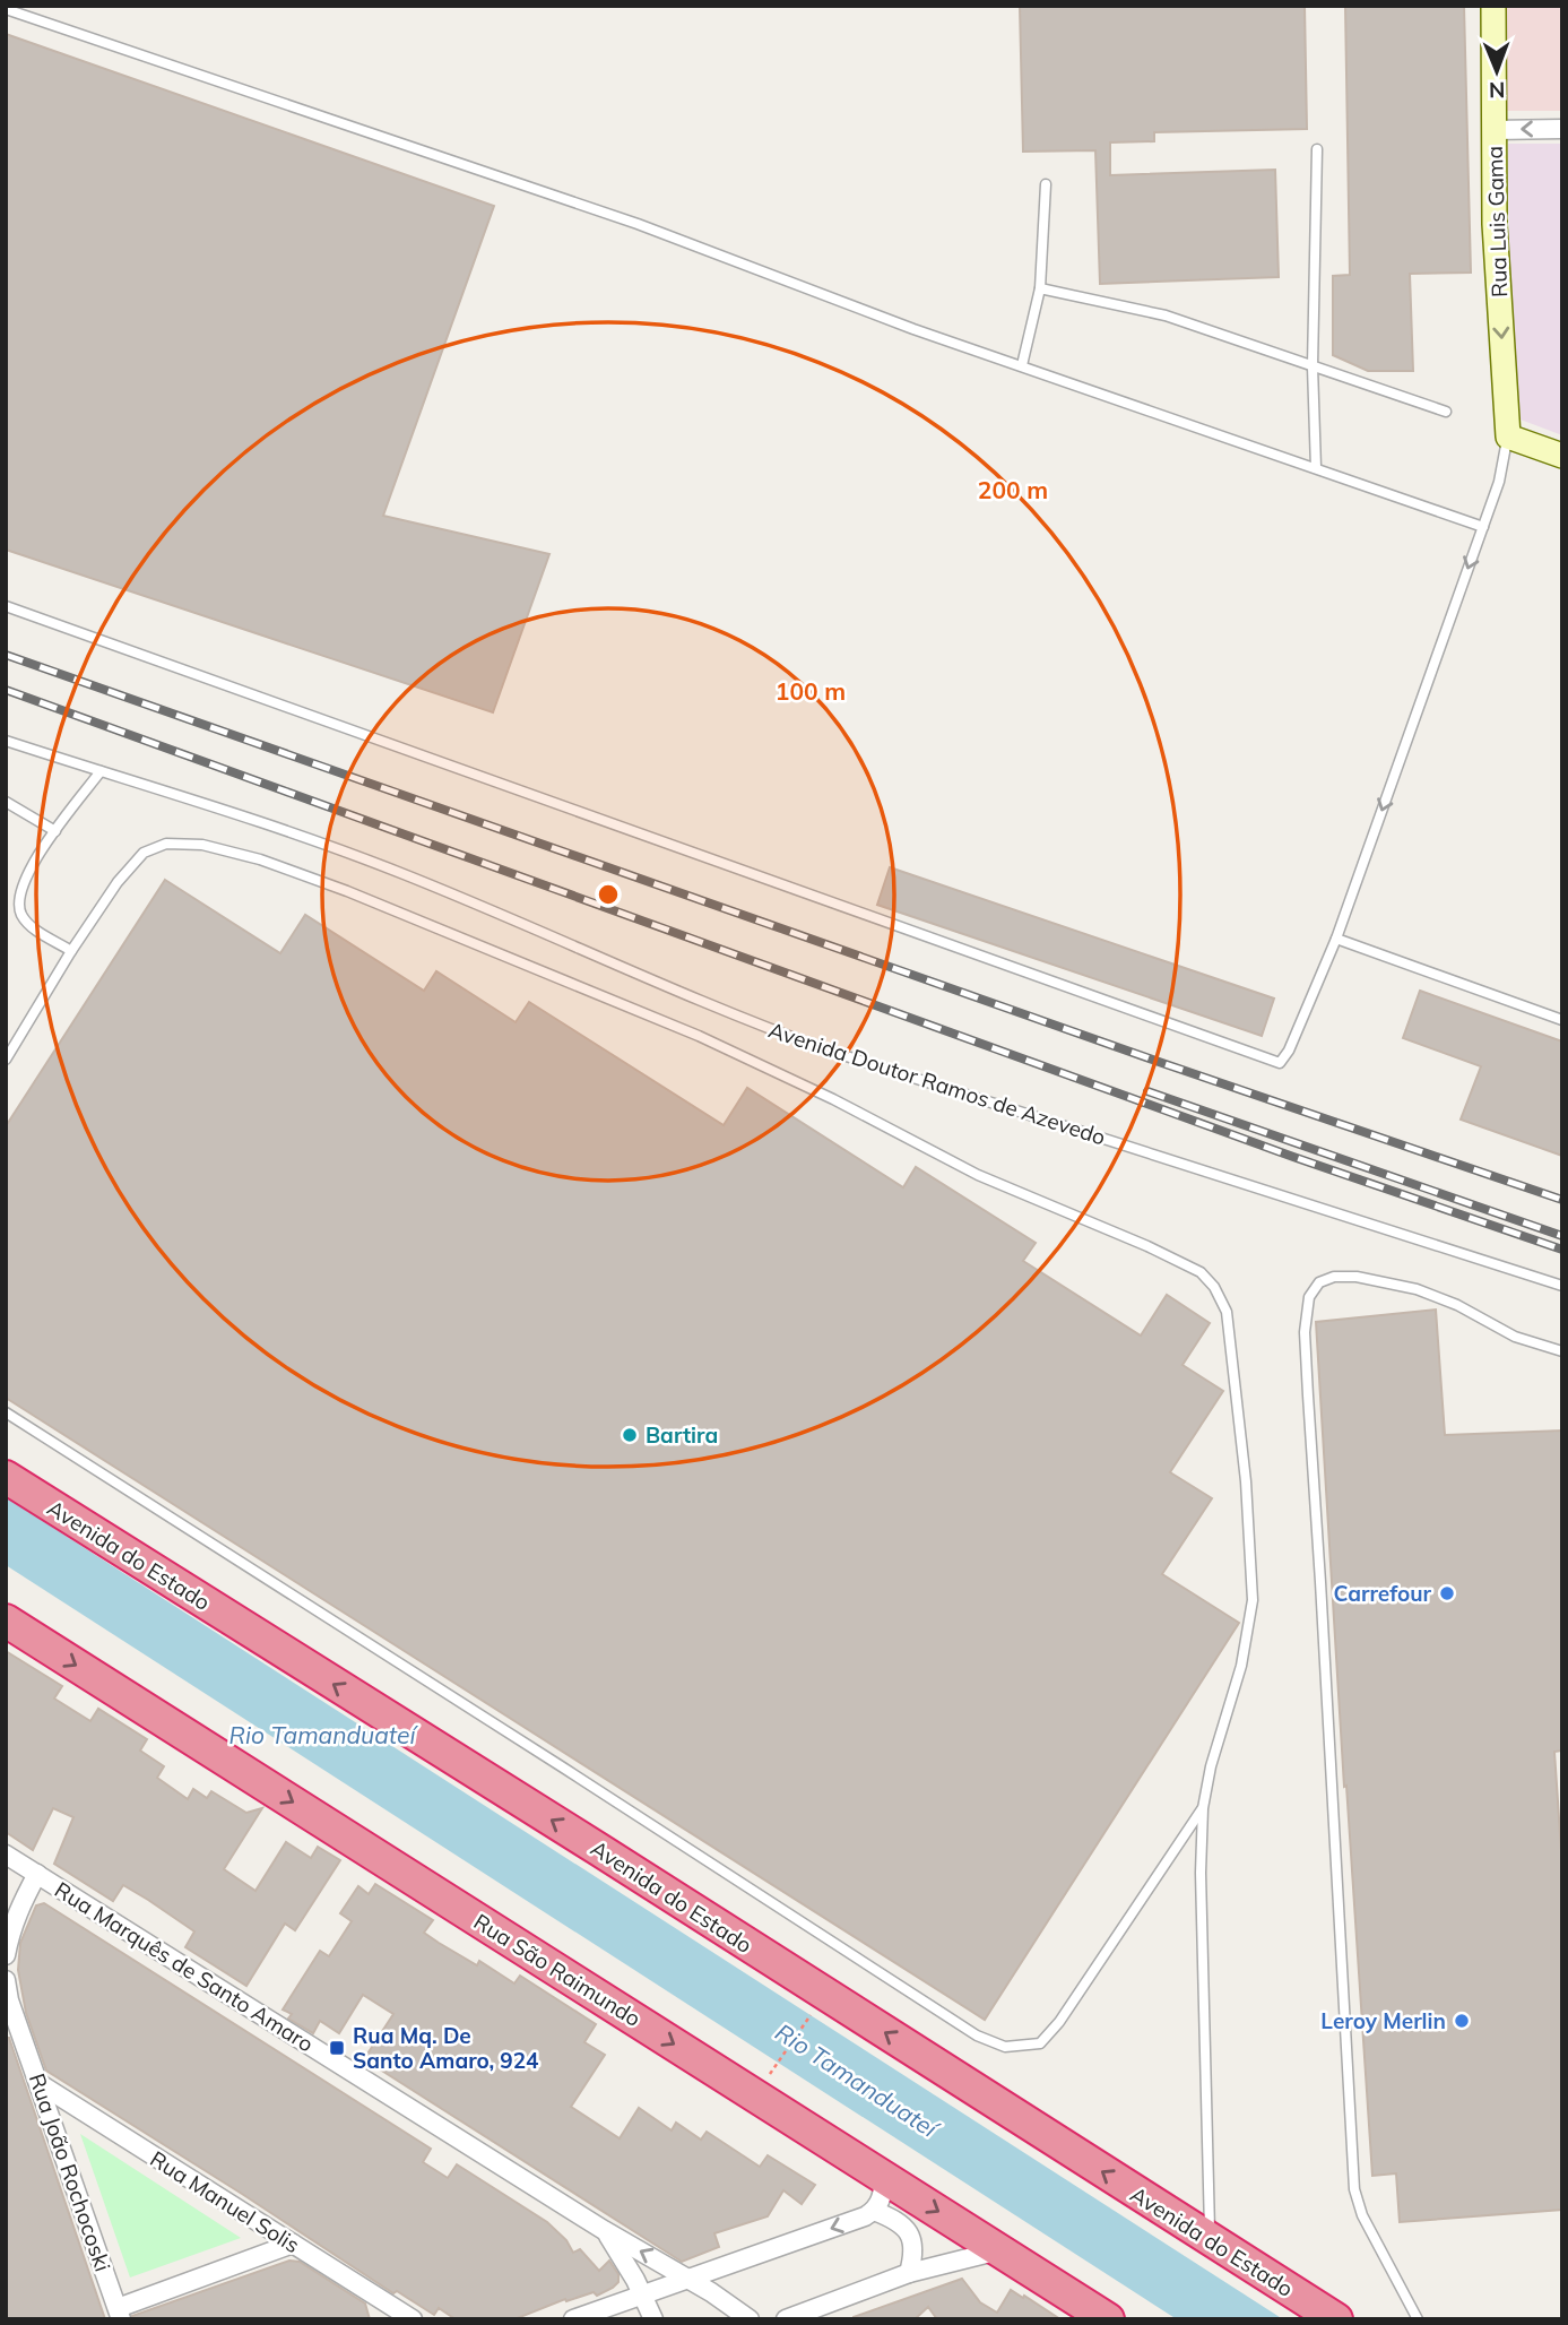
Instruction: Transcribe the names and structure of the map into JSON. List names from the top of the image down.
{
  "streets": {
    "highway": ["Avenida do Estado", "Rua São Raimundo"],
    "street": [
      "Rua Luis Gama",
      "Rua Marquês de Santo Amaro",
      "Rua João Rochocoski",
      "Rua Manuel Solis"
    ],
    "lane": ["Avenida Doutor Ramos de Azevedo"]
  },
  "crossings": [
    ["Rua João Rochocoski", "Rua Manuel Solis"]
  ],
  "one_way": ["Rua Luis Gama", "Avenida do Estado", "Rua São Raimundo"],
  "water": ["Rio Tamanduateí"],
  "places": {
    "other": ["Bartira", "Carrefour", "Leroy Merlin"],
    "transit": ["Rua Mq. De Santo Amaro, 924"]
  },
  "north": "bottom",
  "rings": ["200 m", "100 m"]
}
